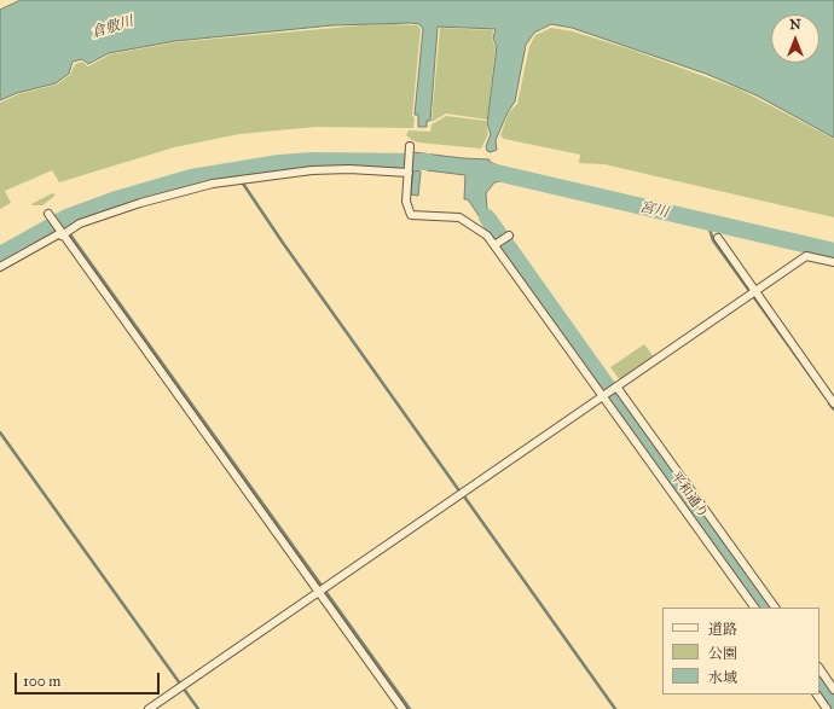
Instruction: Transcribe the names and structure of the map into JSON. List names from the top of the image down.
{
  "streets": {
    "street": ["平和通り"]
  },
  "water": ["倉敷川", "宮川"],
  "legend": ["道路", "公園", "水域"],
  "scale_bar": "100 m",
  "north": "top"
}
